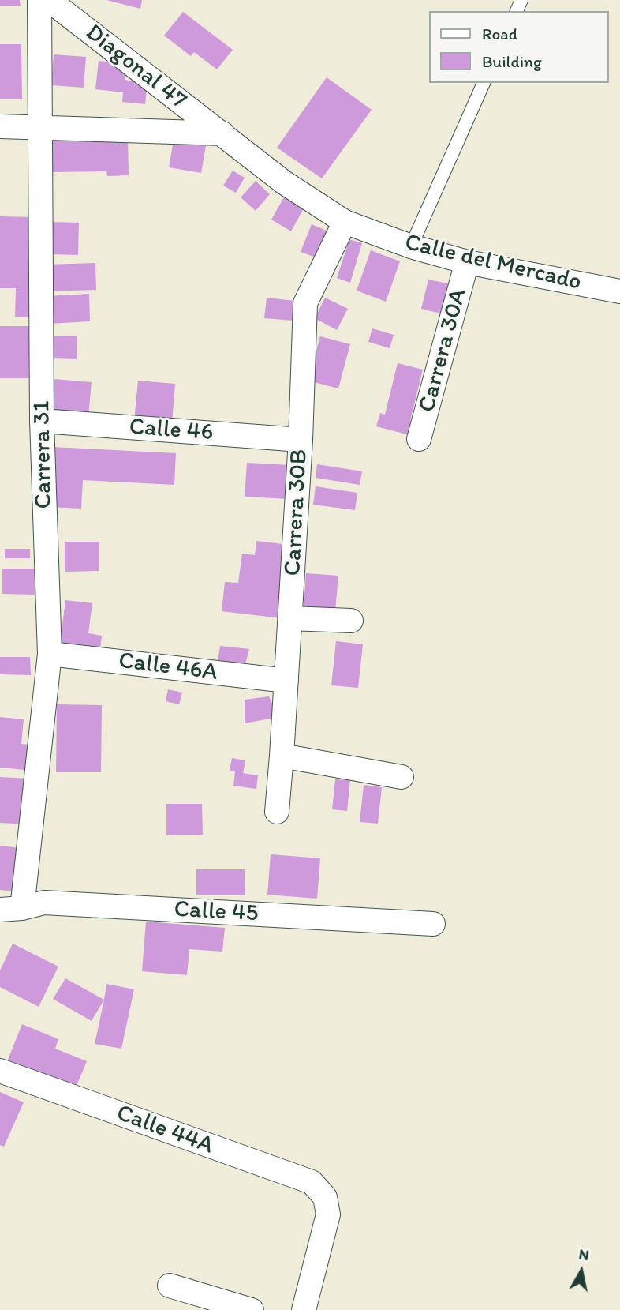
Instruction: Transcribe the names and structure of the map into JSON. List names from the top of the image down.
{
  "streets": {
    "street": [
      "Diagonal 47",
      "Calle del Mercado",
      "Carrera 30A",
      "Calle 46",
      "Carrera 31",
      "Carrera 30B",
      "Calle 46A",
      "Calle 45",
      "Calle 44A"
    ]
  },
  "crossings": [
    ["Diagonal 47", "Calle del Mercado"],
    ["Calle del Mercado", "Carrera 30A"],
    ["Calle del Mercado", "Carrera 30B"],
    ["Calle 46", "Carrera 31"],
    ["Calle 46", "Carrera 30B"],
    ["Carrera 31", "Calle 46A"],
    ["Carrera 31", "Calle 45"],
    ["Carrera 30B", "Calle 46A"]
  ],
  "legend": ["Road", "Building"],
  "north": "top"
}
